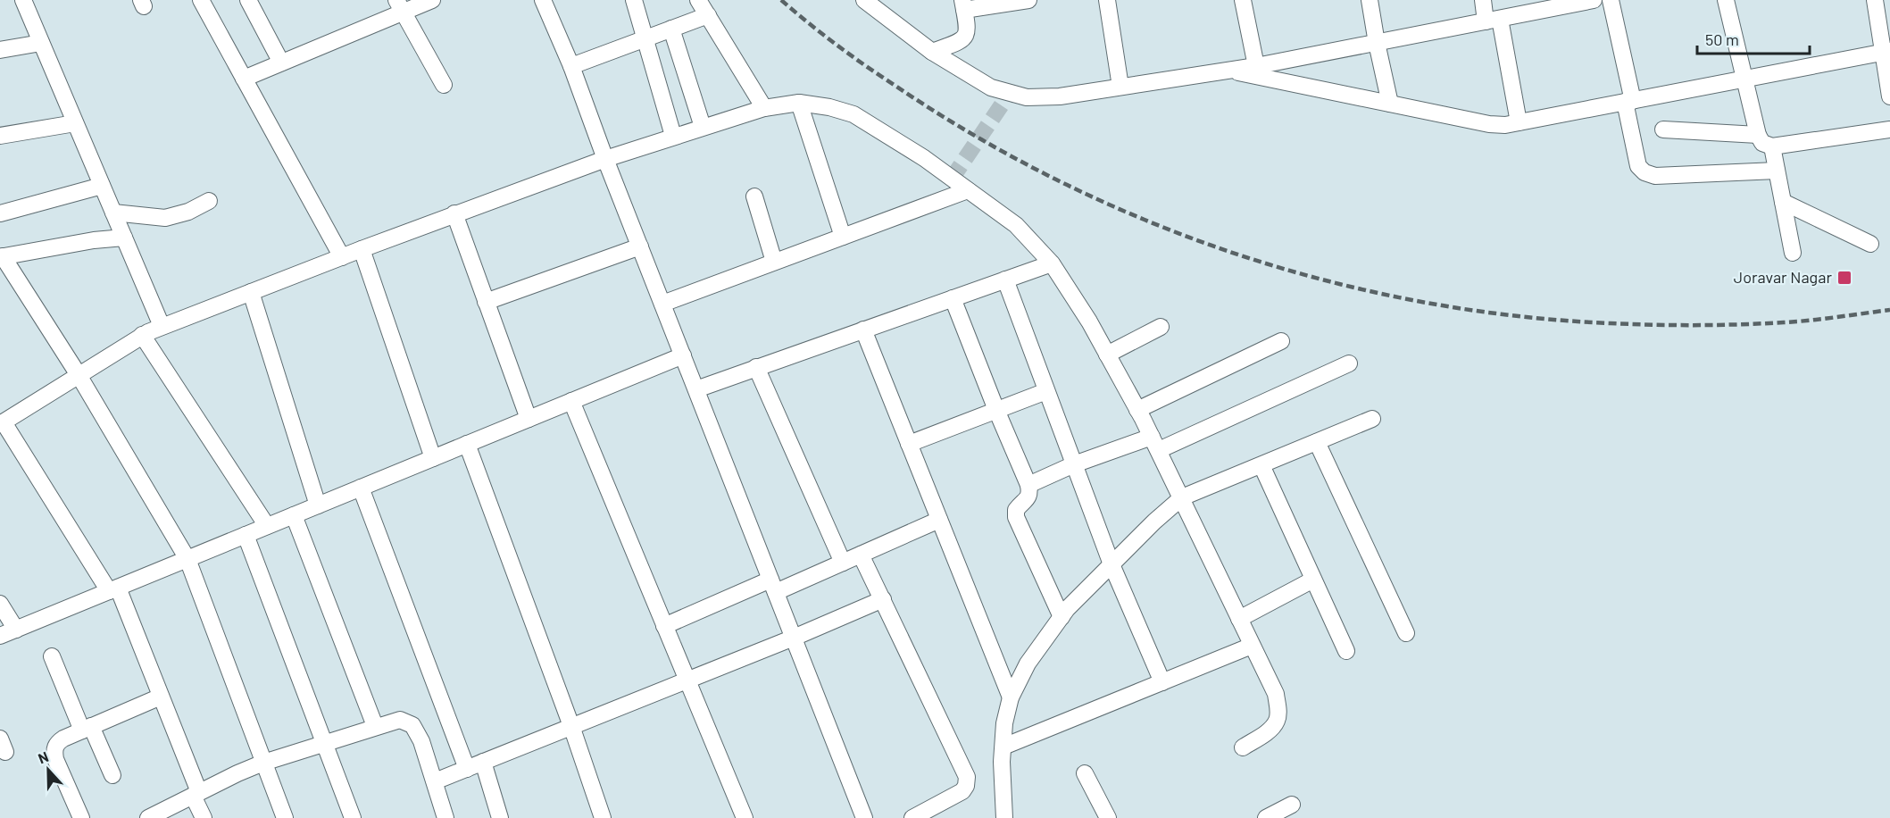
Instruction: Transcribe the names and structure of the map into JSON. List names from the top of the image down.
{
  "places": {
    "transit": ["Joravar Nagar"]
  },
  "scale_bar": "50 m",
  "north": "top"
}
